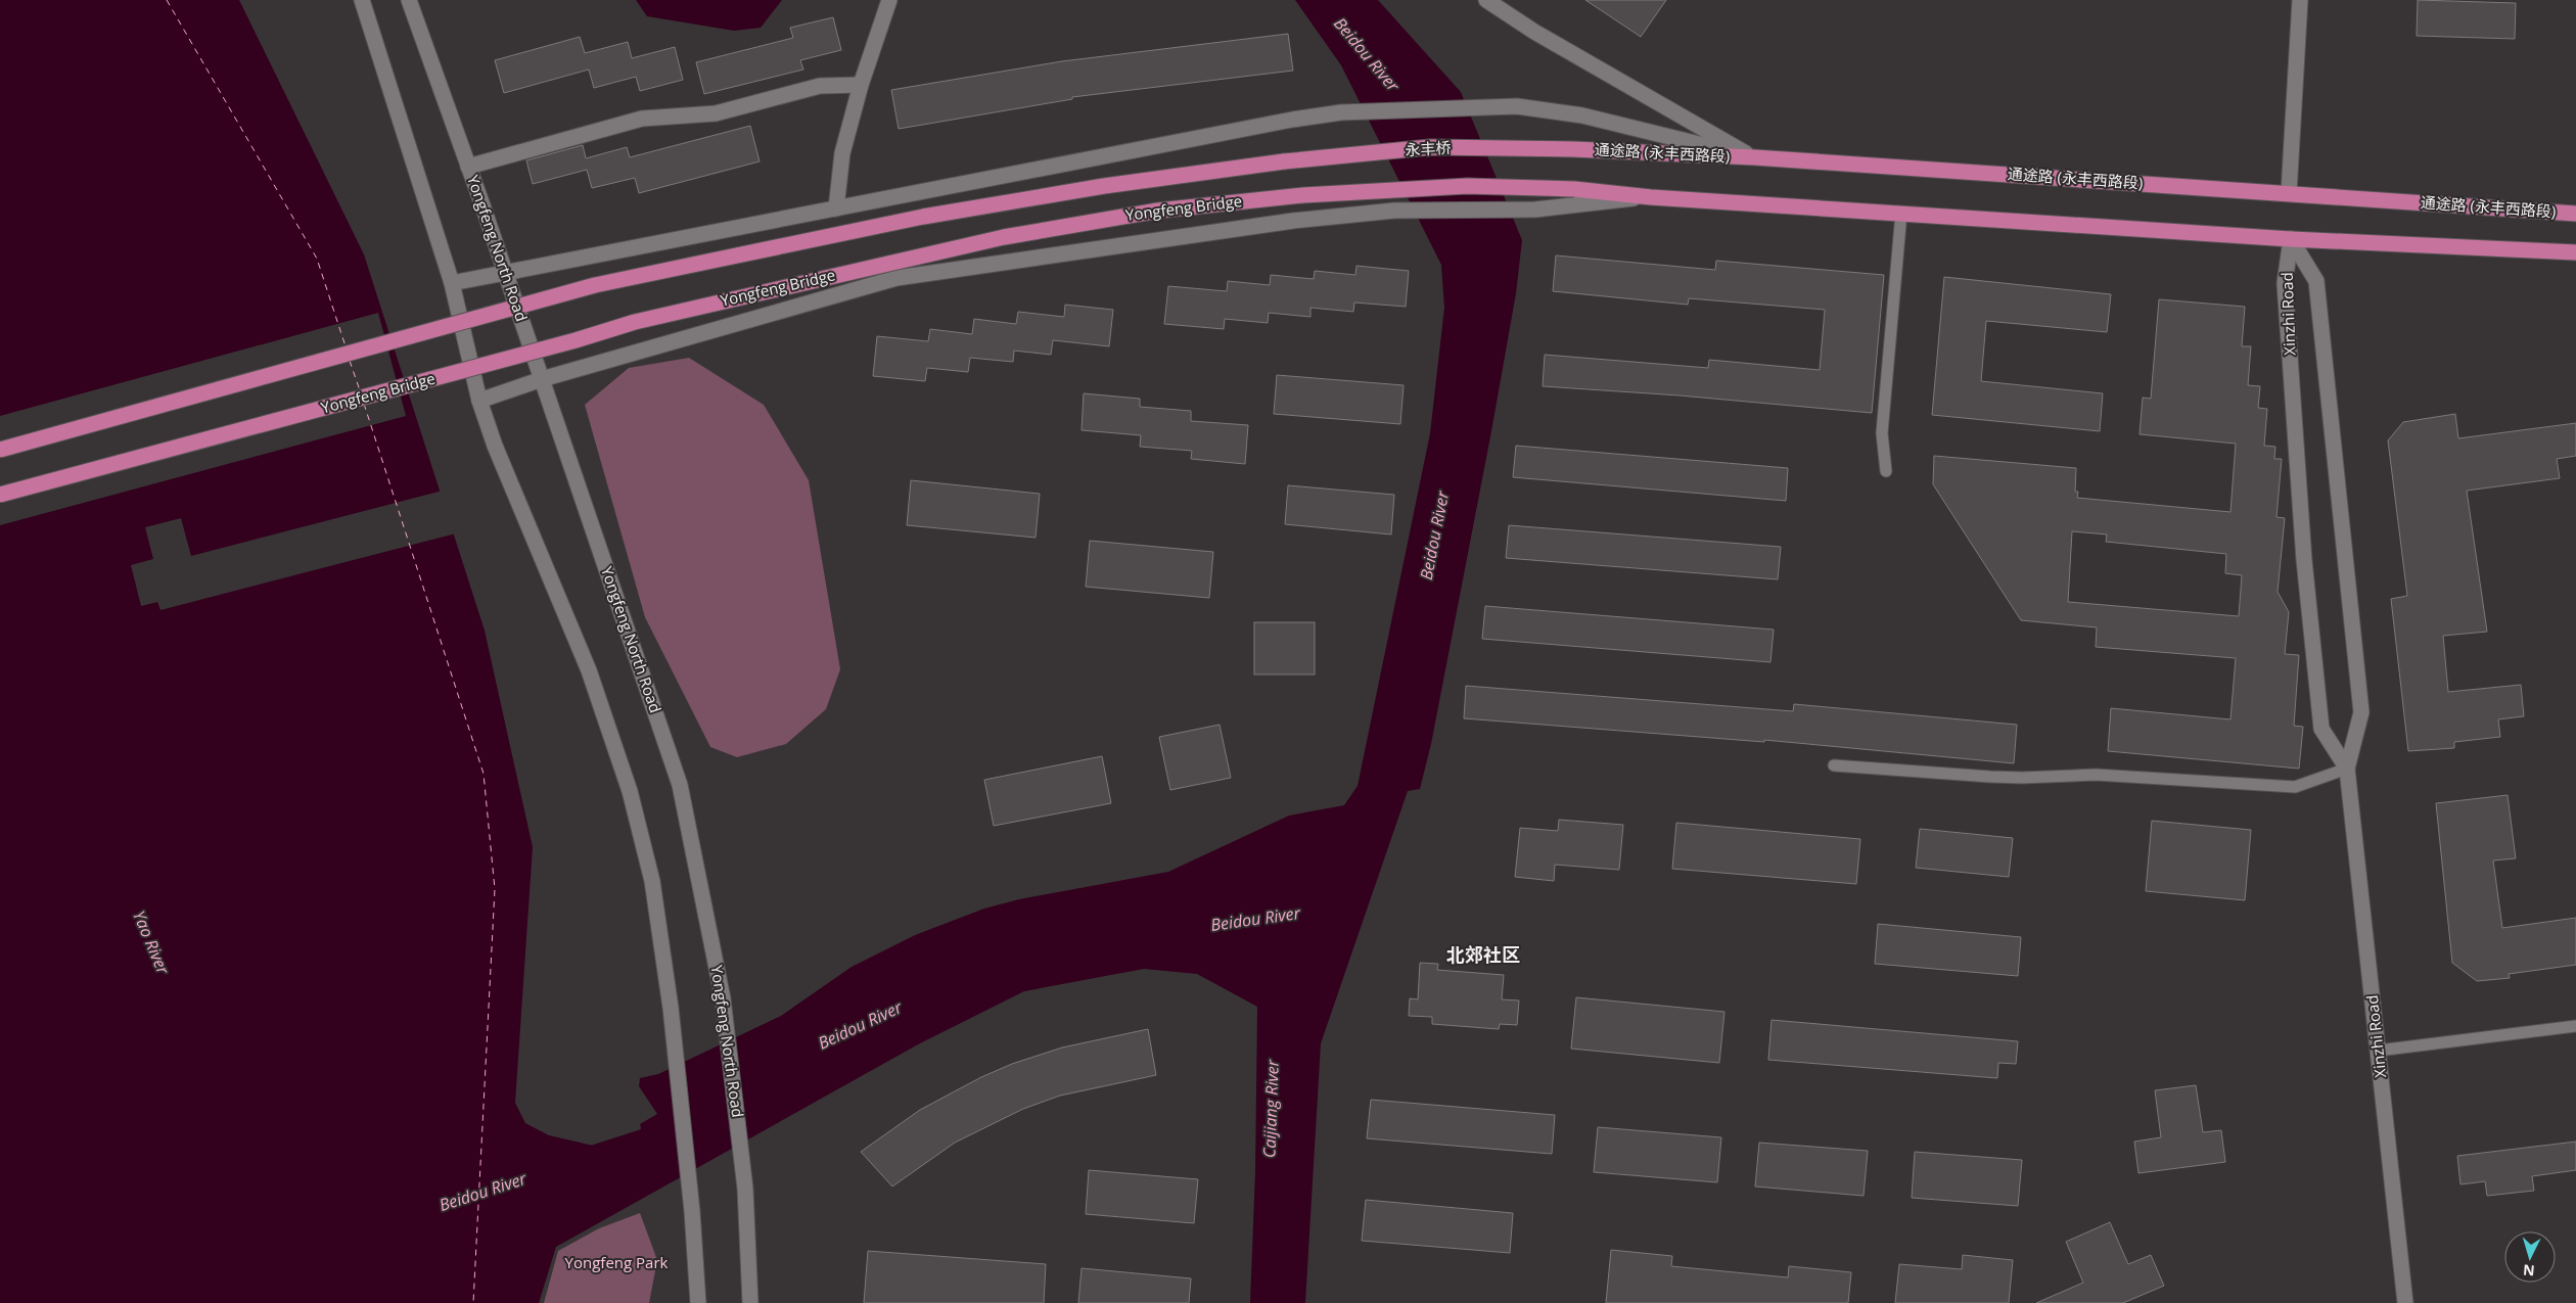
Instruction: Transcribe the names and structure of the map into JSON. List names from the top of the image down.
{
  "streets": {
    "main road": [
      "通途路 (永丰西路段)",
      "Yongfeng Bridge",
      "Yongfeng North Road",
      "Xinzhi Road"
    ]
  },
  "districts": ["北郊社区"],
  "water": ["Beidou River", "Yao River", "Caijiang River"],
  "parks": ["Yongfeng Park"],
  "north": "bottom"
}
